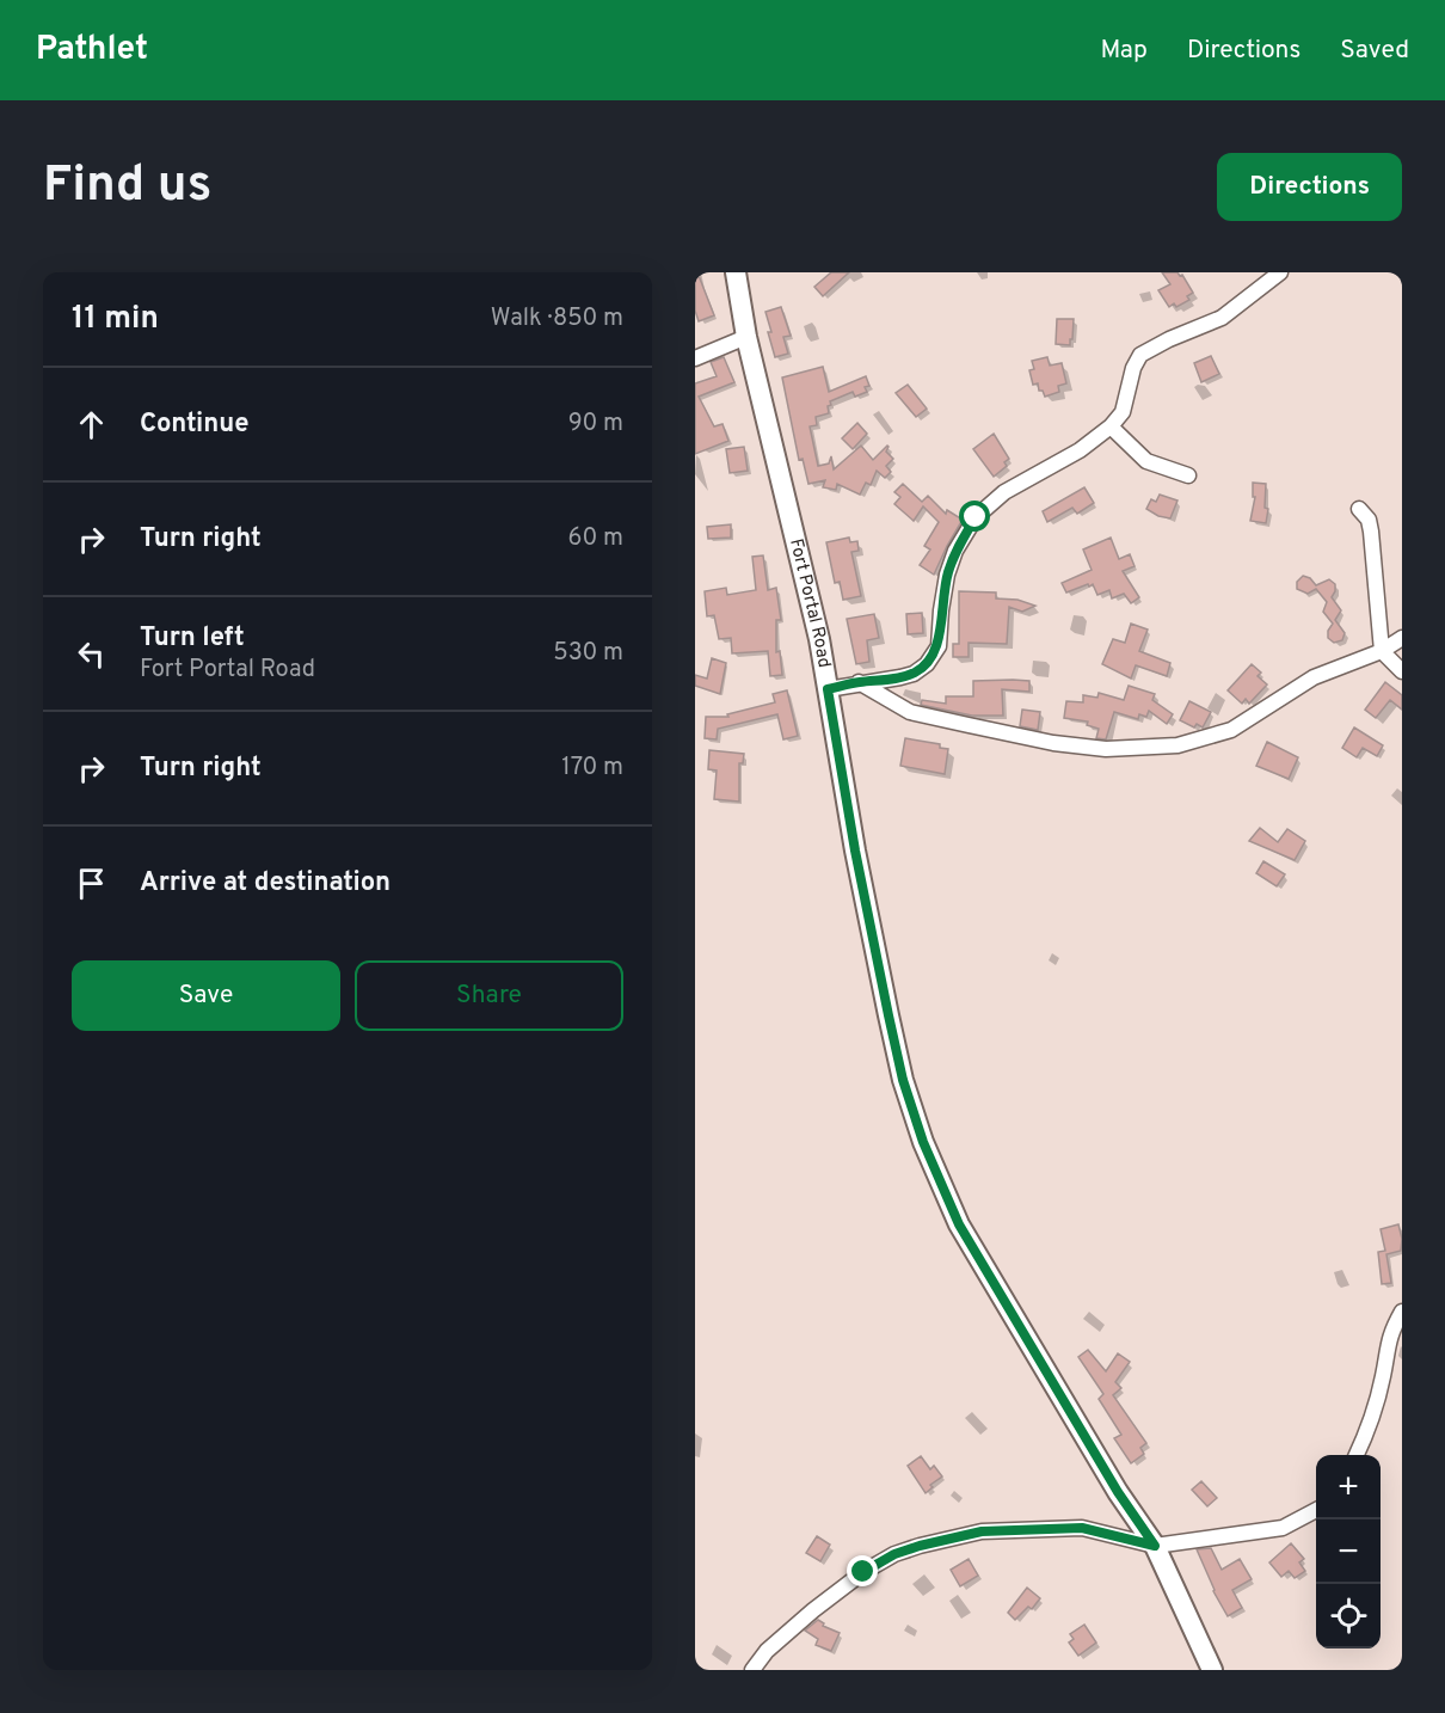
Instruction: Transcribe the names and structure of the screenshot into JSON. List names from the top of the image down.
{
  "streets": {
    "main road": ["Fort Portal Road"]
  },
  "page": {
    "header": "Pathlet",
    "nav": ["Map", "Directions", "Saved"],
    "buttons": [
      "Directions",
      ["Save", "Share"]
    ],
    "title": "Find us",
    "heading": ["11 min", "Walk · 850 m"],
    "list": [
      ["Continue", "90 m"],
      ["Turn right", "60 m"],
      ["Turn left", "Fort Portal Road", "530 m"],
      ["Turn right", "170 m"],
      "Arrive at destination"
    ],
    "map_buttons": ["+", "−"]
  }
}
